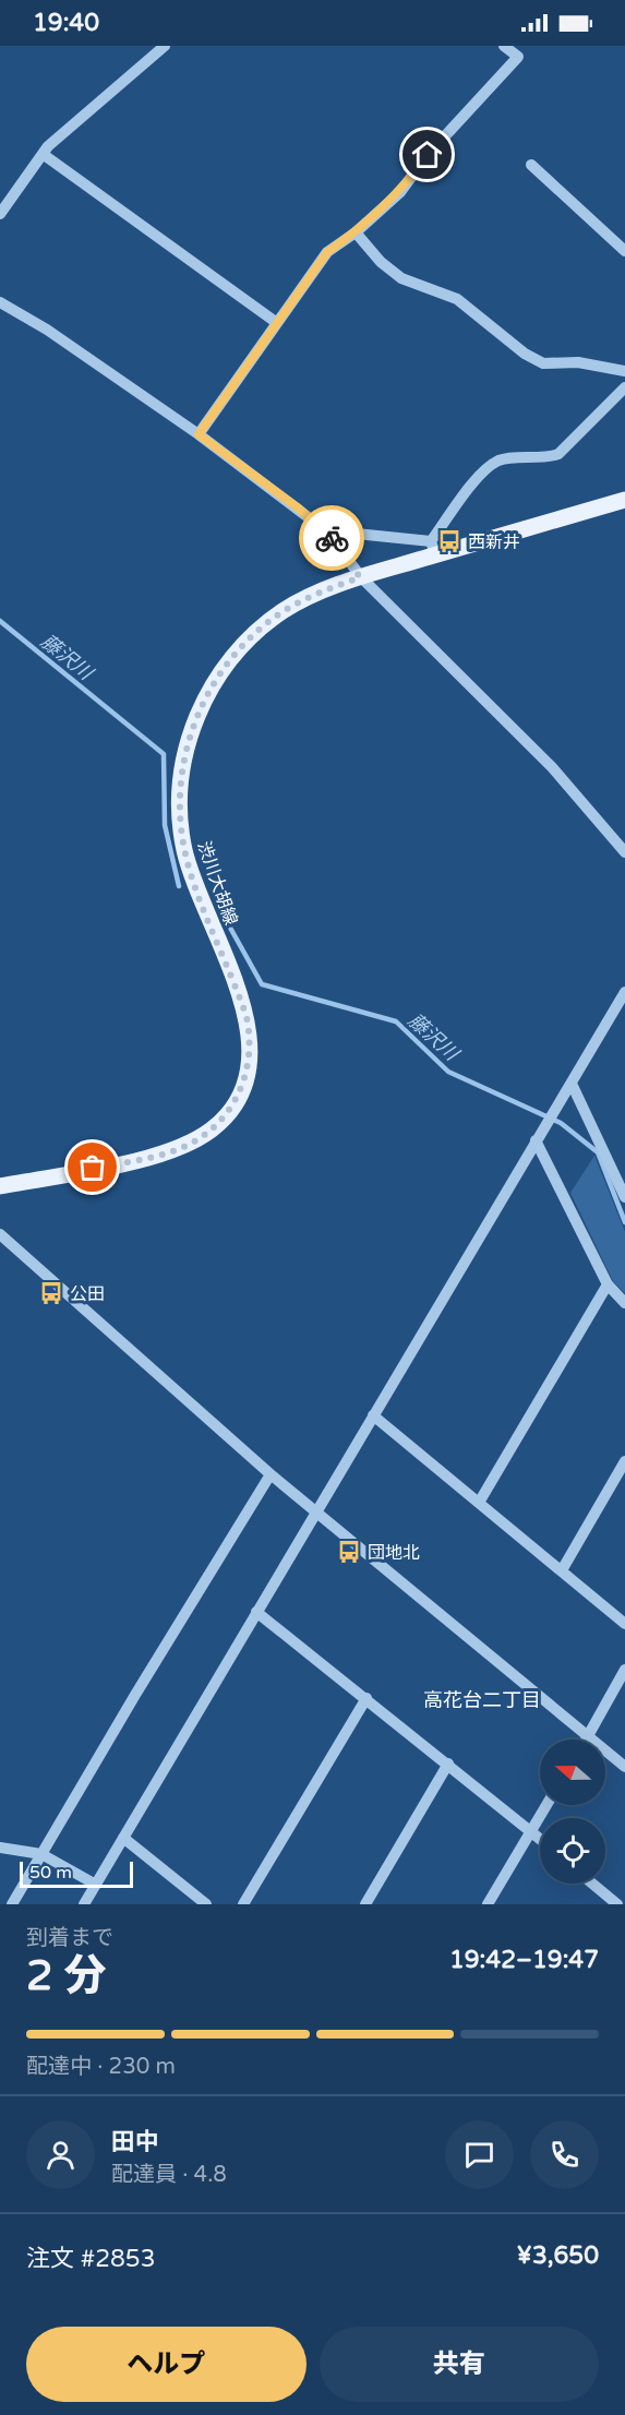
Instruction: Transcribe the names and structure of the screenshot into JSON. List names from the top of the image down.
{
  "streets": {
    "main road": ["渋川大胡線"]
  },
  "districts": ["高花台二丁目"],
  "water": ["藤沢川"],
  "places": {
    "bus stop": ["西新井", "公田", "団地北"]
  },
  "scale_bar": "50 m",
  "north": "left",
  "page": {
    "status": "19:40",
    "scale": "50 m",
    "heading": ["2 分", "到着まで", "19:42–19:47"],
    "panel": [
      "田中",
      "配達員 · 4.8",
      "注文 #2853",
      "¥3,650"
    ],
    "bar": "配達中 · 230 m",
    "buttons": ["ヘルプ", "共有"]
  }
}
